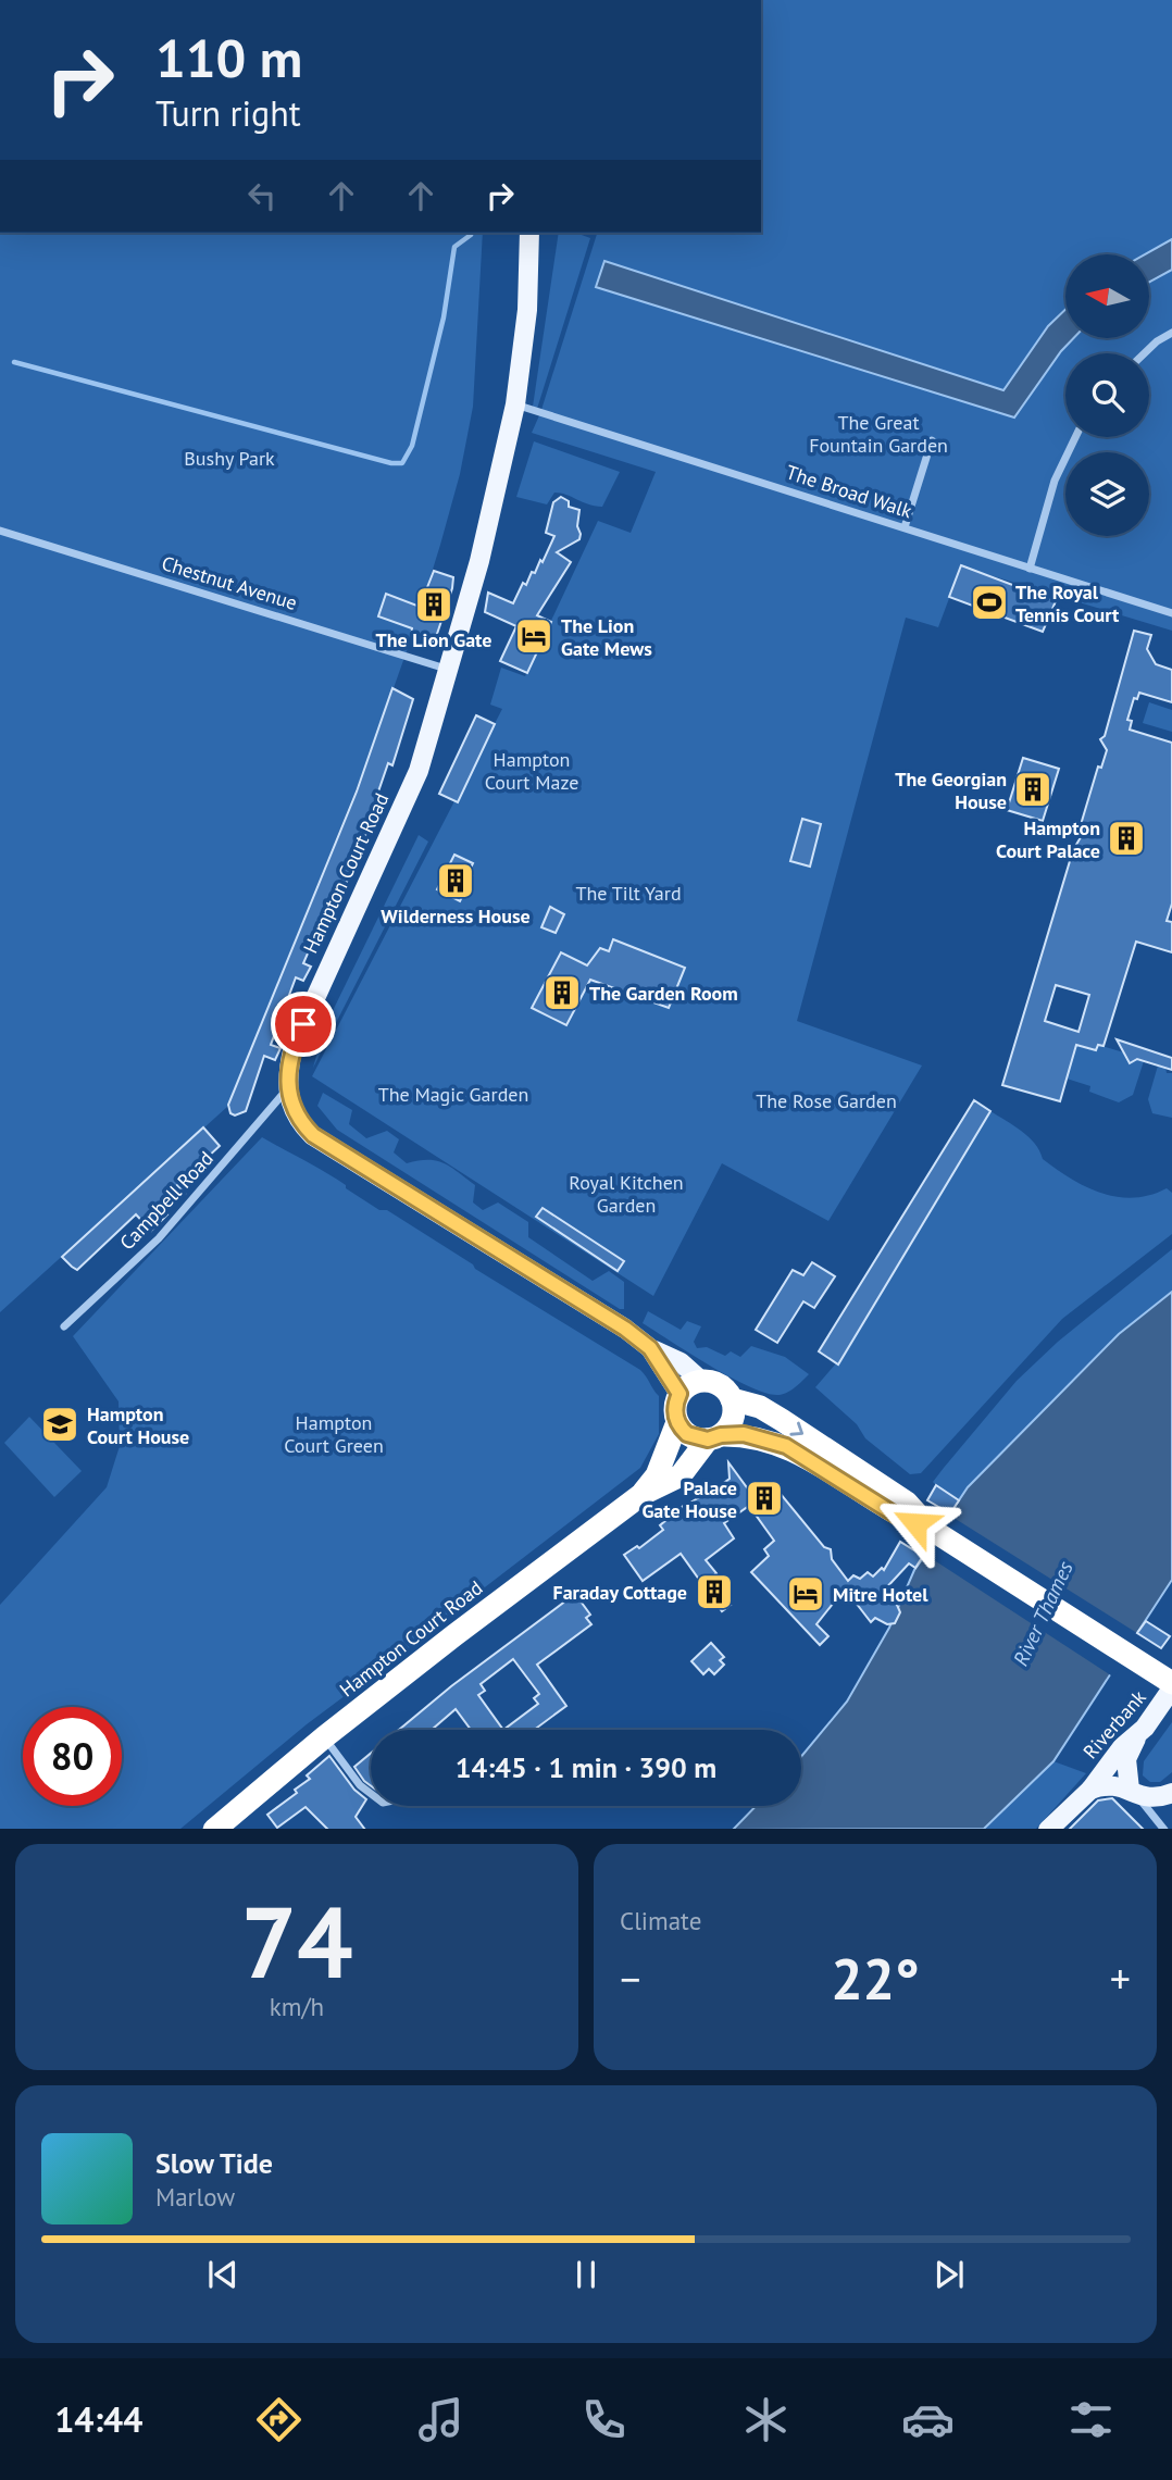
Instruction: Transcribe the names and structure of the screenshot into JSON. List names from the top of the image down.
{
  "streets": {
    "highway": ["Hampton Court Road"],
    "main road": ["Riverbank"],
    "street": ["The Broad Walk", "Chestnut Avenue", "Campbell Road"]
  },
  "crossings": [
    ["The Broad Walk", "Hampton Court Road"],
    ["Chestnut Avenue", "Hampton Court Road"],
    ["Hampton Court Road", "Campbell Road"]
  ],
  "water": ["River Thames"],
  "parks": [
    "The Great Fountain Garden",
    "Bushy Park",
    "Hampton Court Maze",
    "The Tilt Yard",
    "The Magic Garden",
    "The Rose Garden",
    "Royal Kitchen Garden",
    "Hampton Court Green"
  ],
  "places": {
    "sports": ["The Royal Tennis Court"],
    "building": [
      "The Lion Gate",
      "The Georgian House",
      "Hampton Court Palace",
      "Wilderness House",
      "The Garden Room",
      "Palace Gate House",
      "Faraday Cottage"
    ],
    "hotel": ["The Lion Gate Mews", "Mitre Hotel"],
    "school or university": ["Hampton Court House"]
  },
  "north": "left",
  "page": {
    "turn": ["110 m", "Turn right"],
    "limit": "80",
    "trip": "14:45 · 1 min · 390 m",
    "tile": [
      ["74", "km/h"],
      "Climate"
    ],
    "heat": ["−", "22°", "+"],
    "song": ["Slow Tide", "Marlow"],
    "tabs": "14:44"
  }
}
